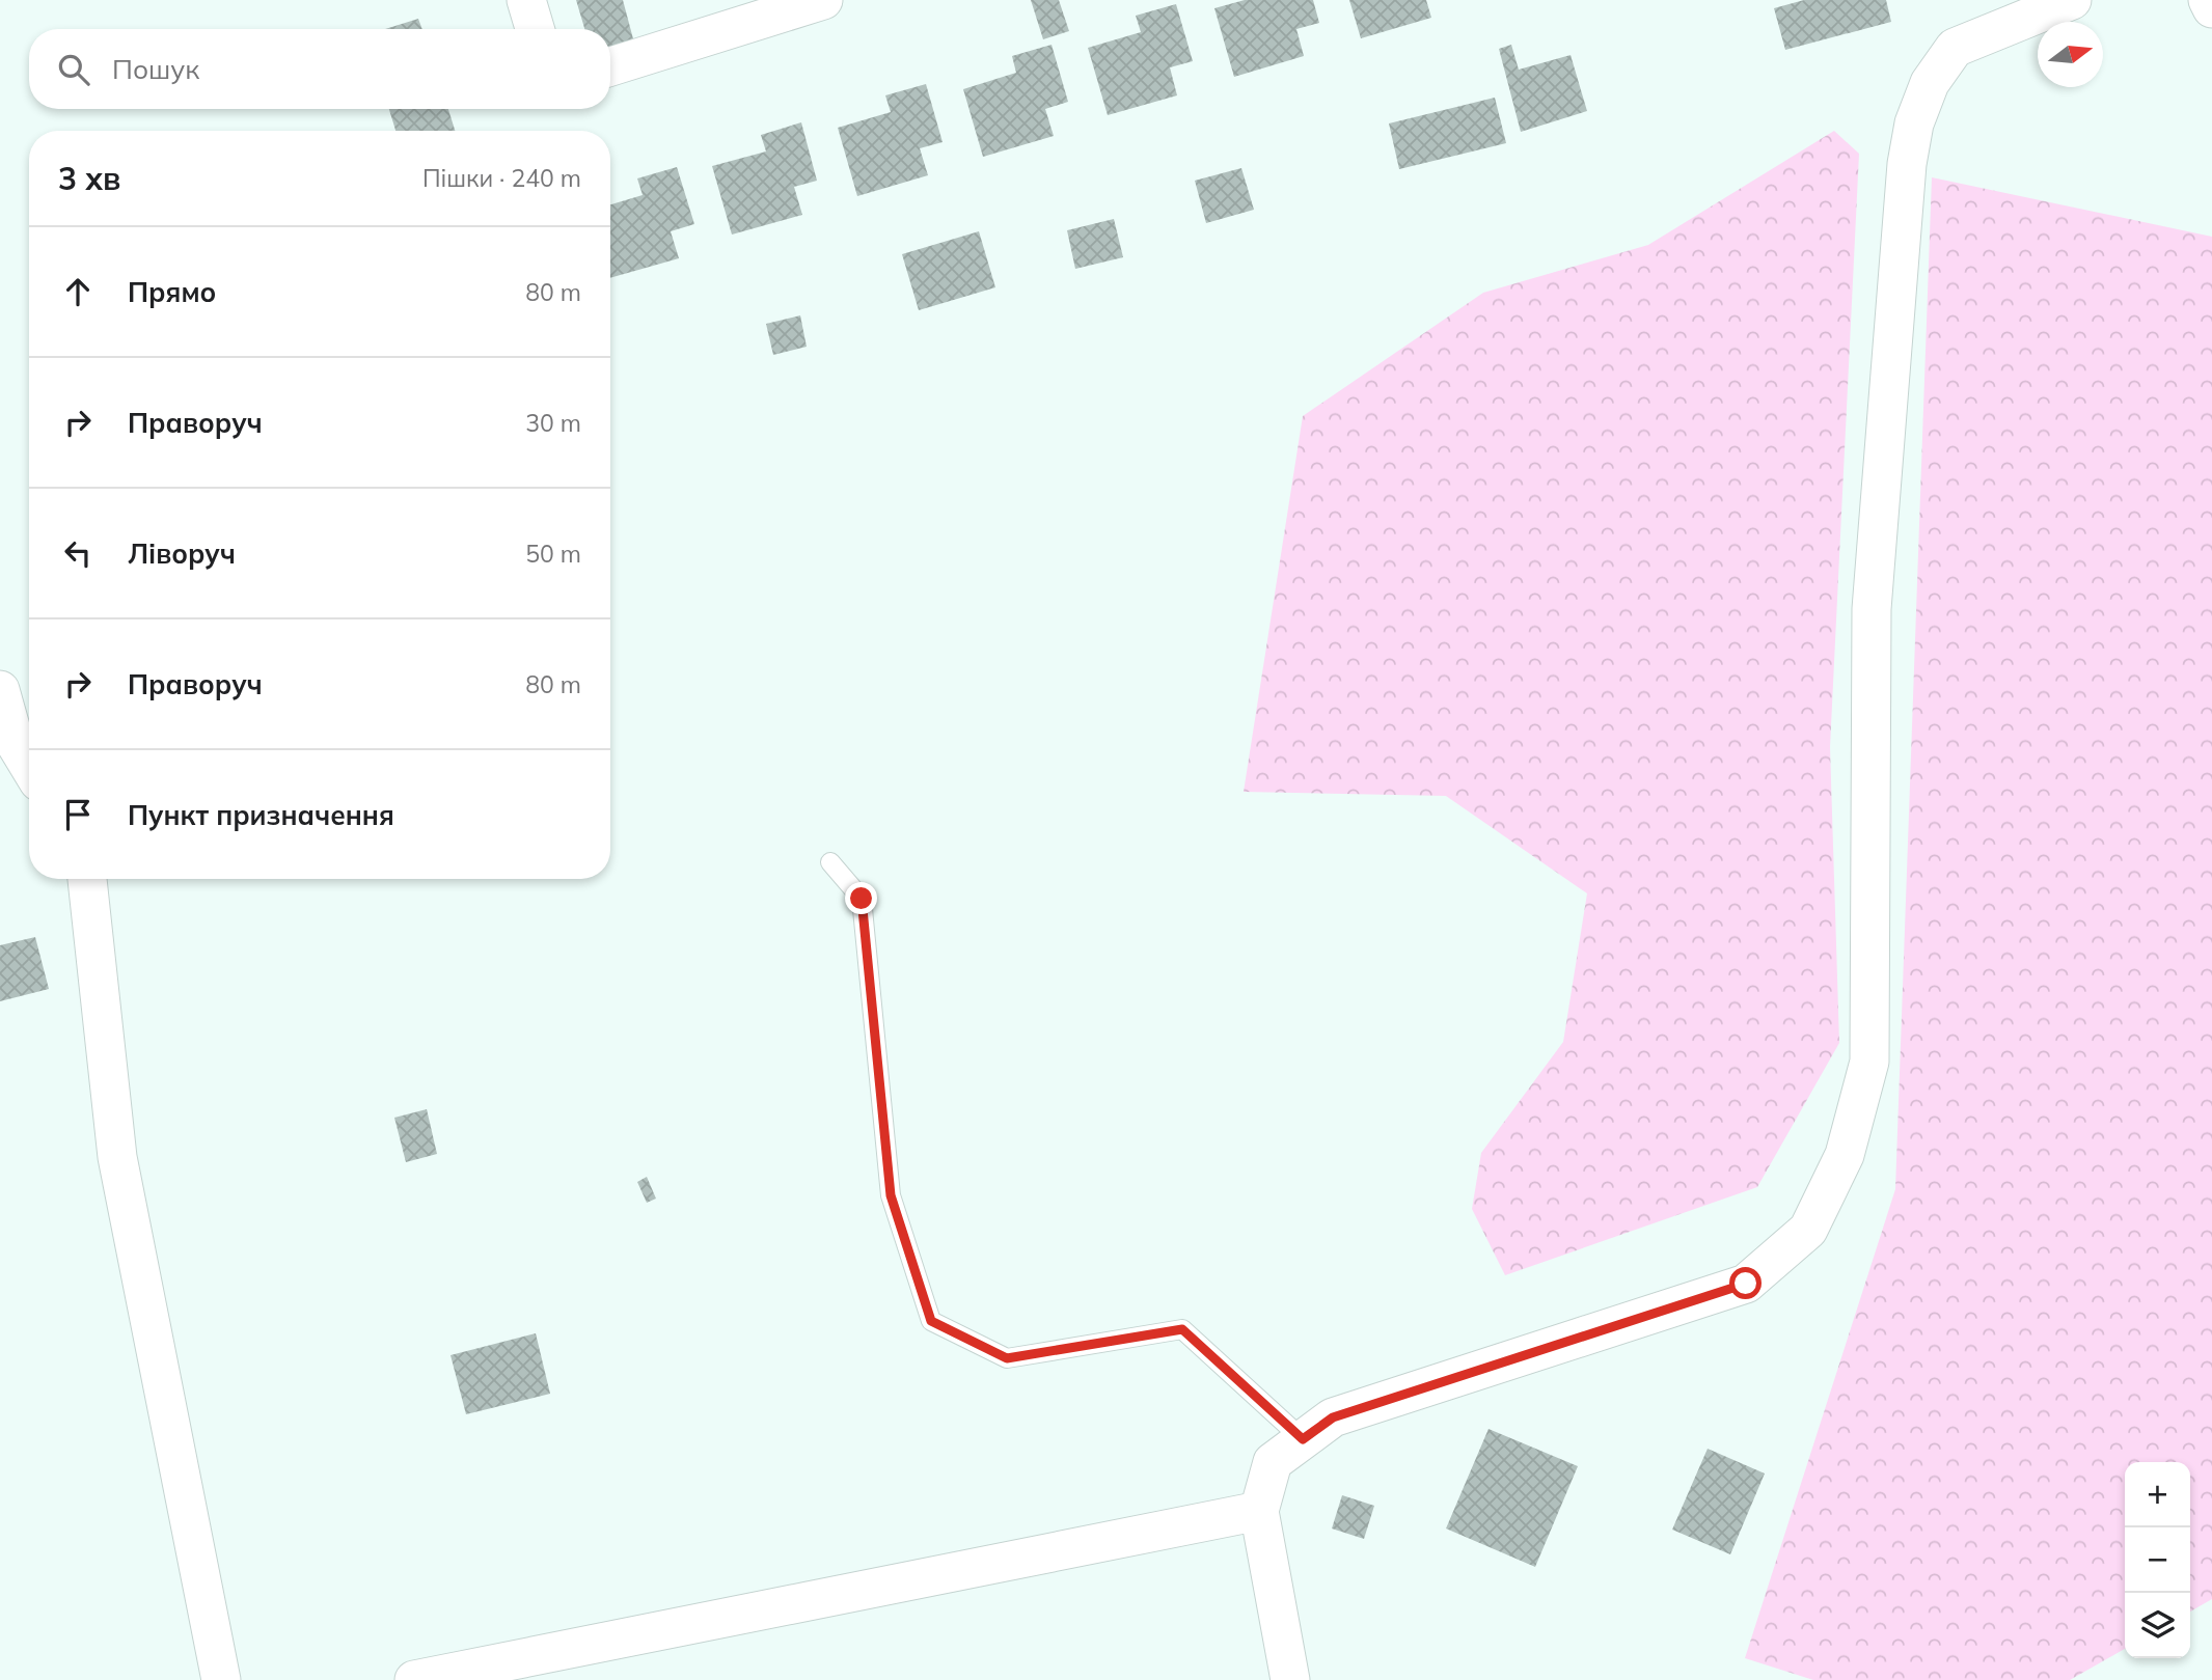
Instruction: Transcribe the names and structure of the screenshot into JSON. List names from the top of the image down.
{
  "north": "right",
  "page": {
    "search": "Пошук",
    "heading": ["3 хв", "Пішки · 240 m"],
    "list": [
      ["Прямо", "80 m"],
      ["Праворуч", "30 m"],
      ["Ліворуч", "50 m"],
      ["Праворуч", "80 m"],
      "Пункт призначення"
    ],
    "map_buttons": ["+", "−"]
  }
}
